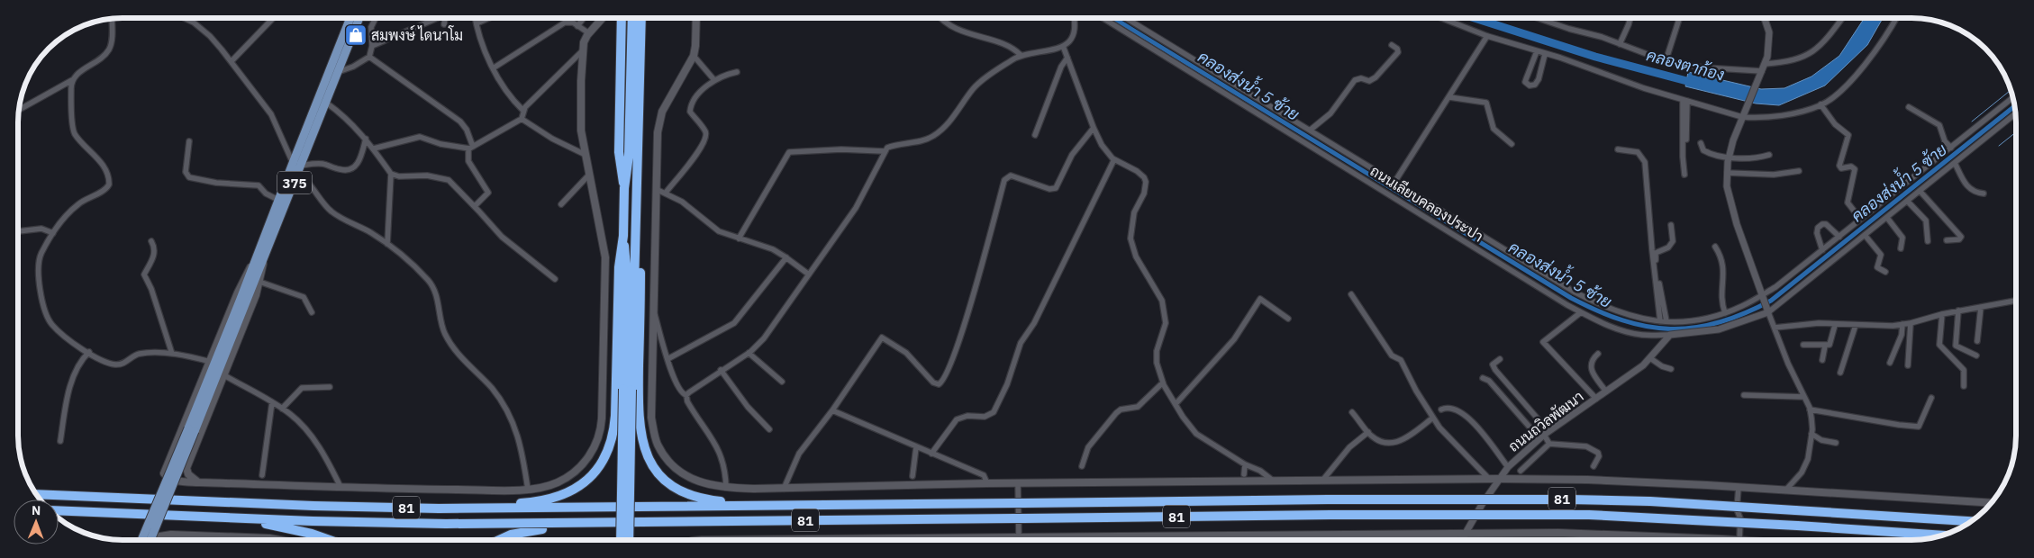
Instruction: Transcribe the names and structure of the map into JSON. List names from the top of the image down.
{
  "streets": {
    "highway": ["81"],
    "main road": ["375"],
    "street": ["ถนนเลียบคลองประปา", "ถนนถวิลพัฒนา"]
  },
  "crossings": [
    ["ถนนเลียบคลองประปา", "ถนนถวิลพัฒนา"]
  ],
  "water": ["คลองตาก้อง", "คลองส่งน้ำ 5 ซ้าย"],
  "places": {
    "shop": ["สมพงษ์ ไดนาโม"]
  },
  "north": "top"
}
